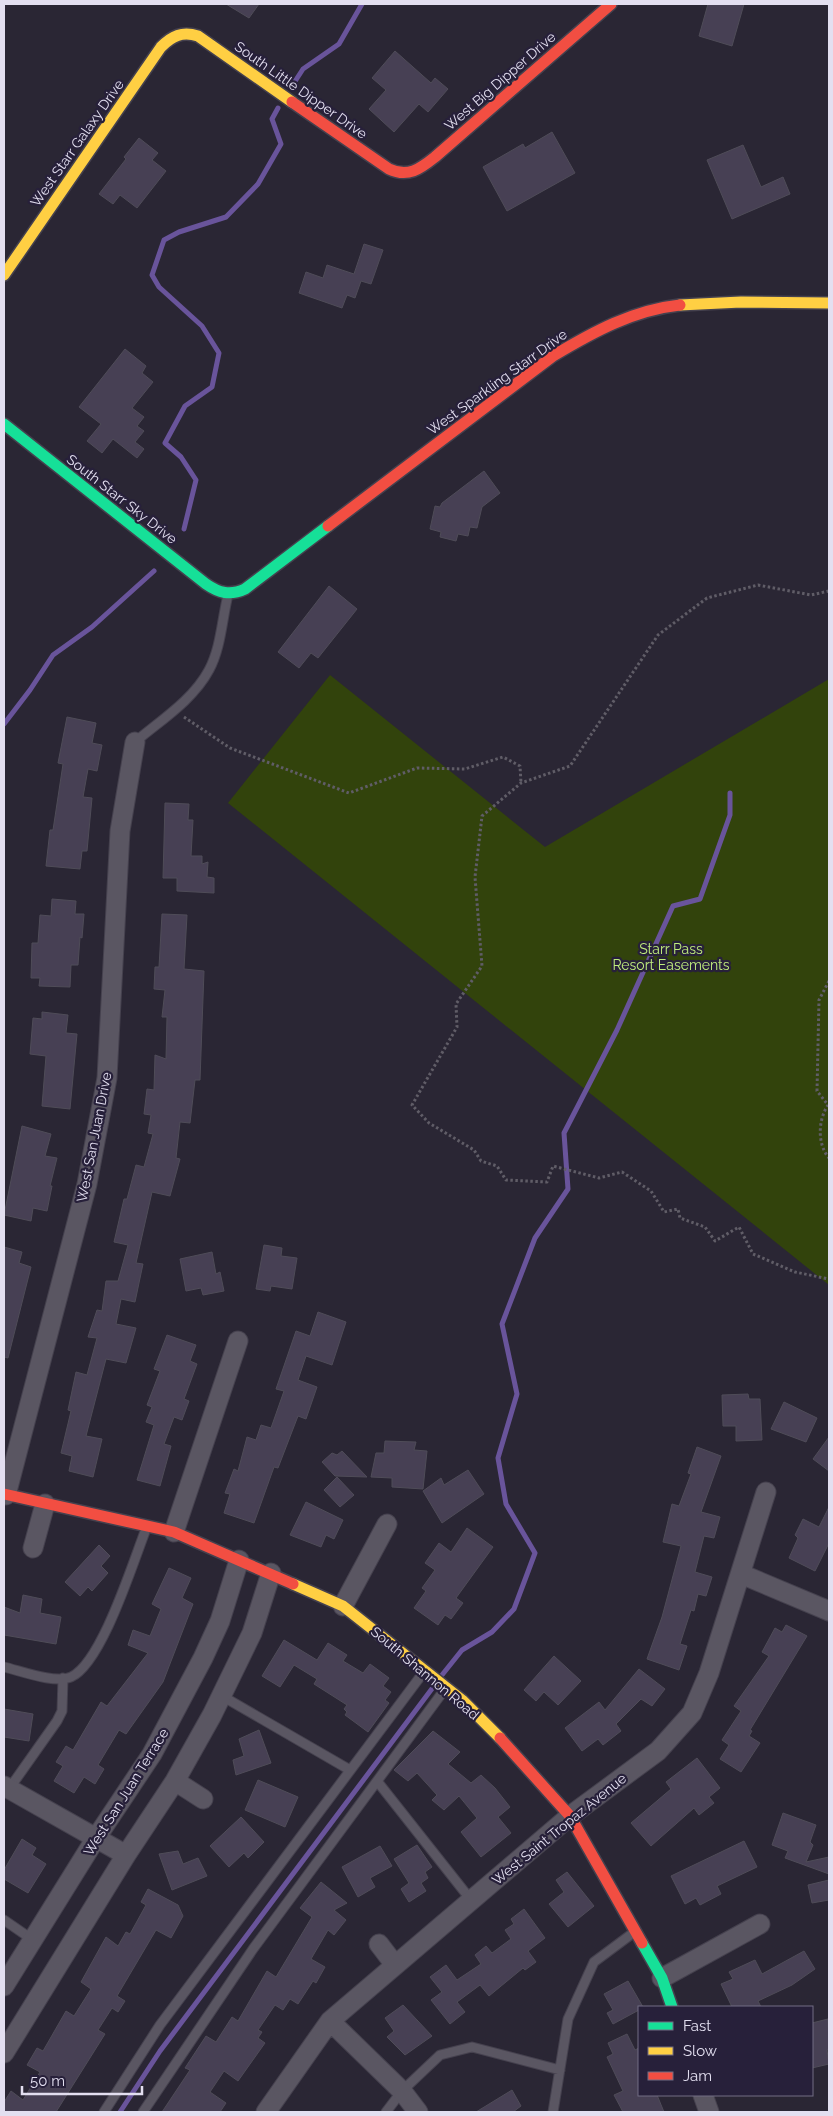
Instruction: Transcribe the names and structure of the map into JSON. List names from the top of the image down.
{
  "streets": {
    "street": [
      "West Big Dipper Drive",
      "South Little Dipper Drive",
      "West Starr Galaxy Drive",
      "West Sparkling Starr Drive",
      "South Starr Sky Drive",
      "West San Juan Drive",
      "South Shannon Road",
      "West San Juan Terrace",
      "West Saint Tropaz Avenue"
    ]
  },
  "crossings": [
    ["West Big Dipper Drive", "South Little Dipper Drive"],
    ["South Little Dipper Drive", "West Starr Galaxy Drive"],
    ["West Sparkling Starr Drive", "South Starr Sky Drive"],
    ["West San Juan Drive", "South Shannon Road"],
    ["South Shannon Road", "West San Juan Terrace"],
    ["South Shannon Road", "West Saint Tropaz Avenue"]
  ],
  "parks": ["Starr Pass Resort Easements"],
  "legend": ["Fast", "Slow", "Jam"],
  "scale_bar": "50 m"
}
